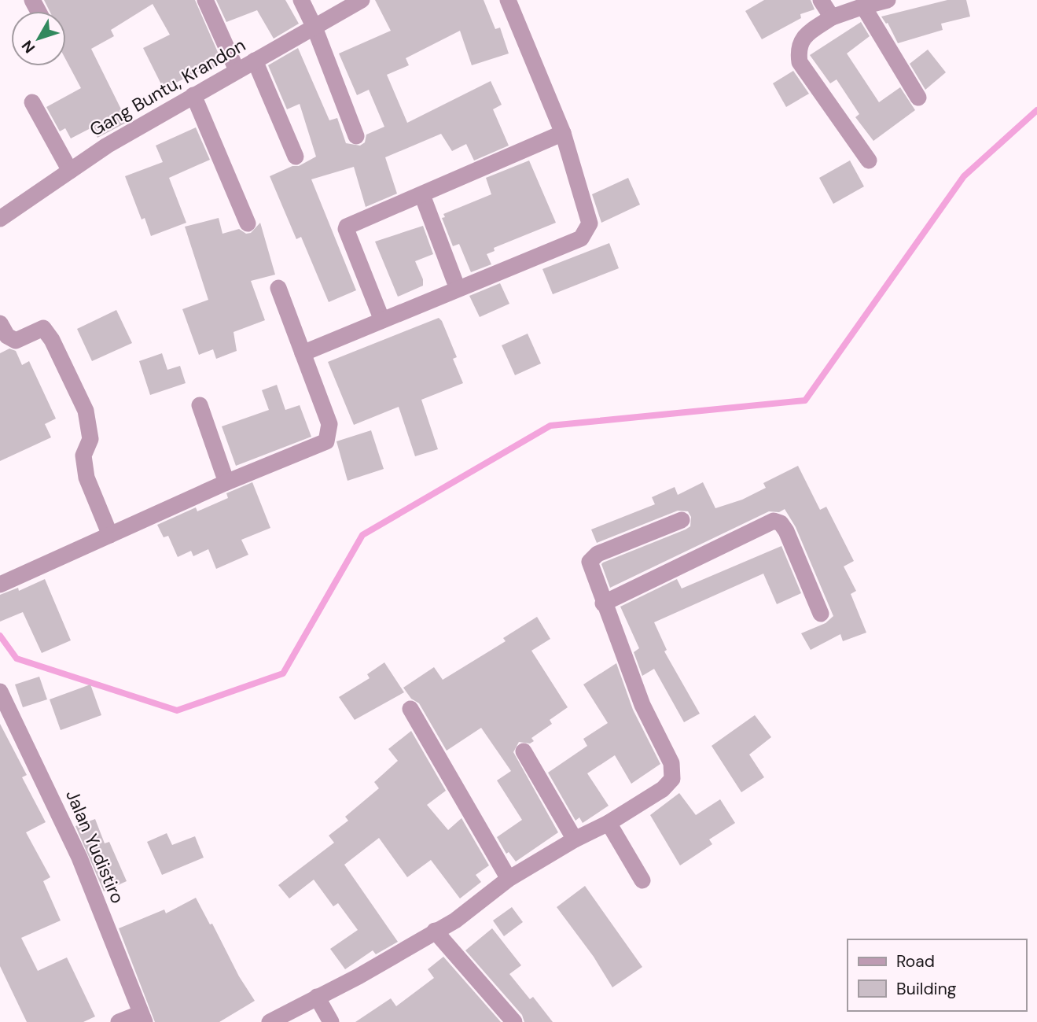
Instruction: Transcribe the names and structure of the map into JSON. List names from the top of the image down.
{
  "streets": {
    "street": ["Gang Buntu, Krandon", "Jalan Yudistiro"]
  },
  "legend": ["Road", "Building"],
  "north": "bottom left"
}
